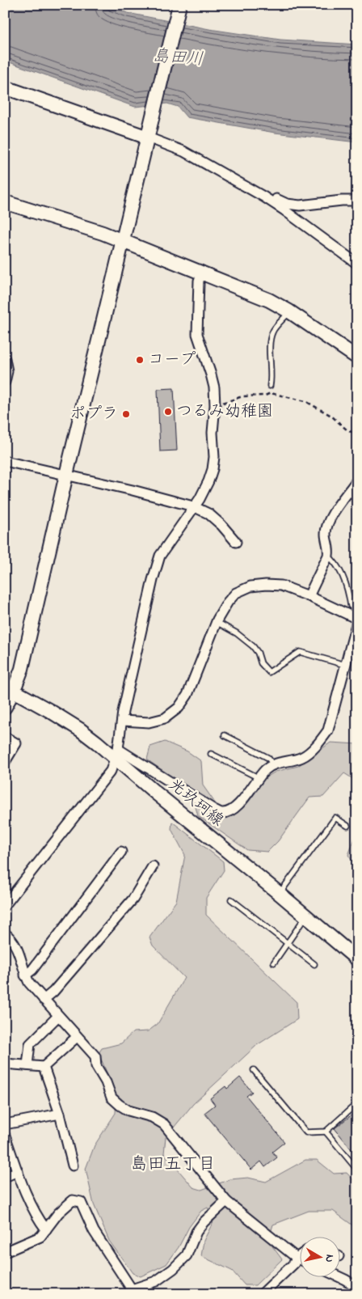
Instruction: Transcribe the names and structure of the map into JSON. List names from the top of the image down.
{
  "streets": {
    "street": ["光玖珂線"]
  },
  "districts": ["島田五丁目"],
  "water": ["島田川"],
  "places": ["コープ", "つるみ幼稚園", "ポプラ"],
  "north": "right"
}
